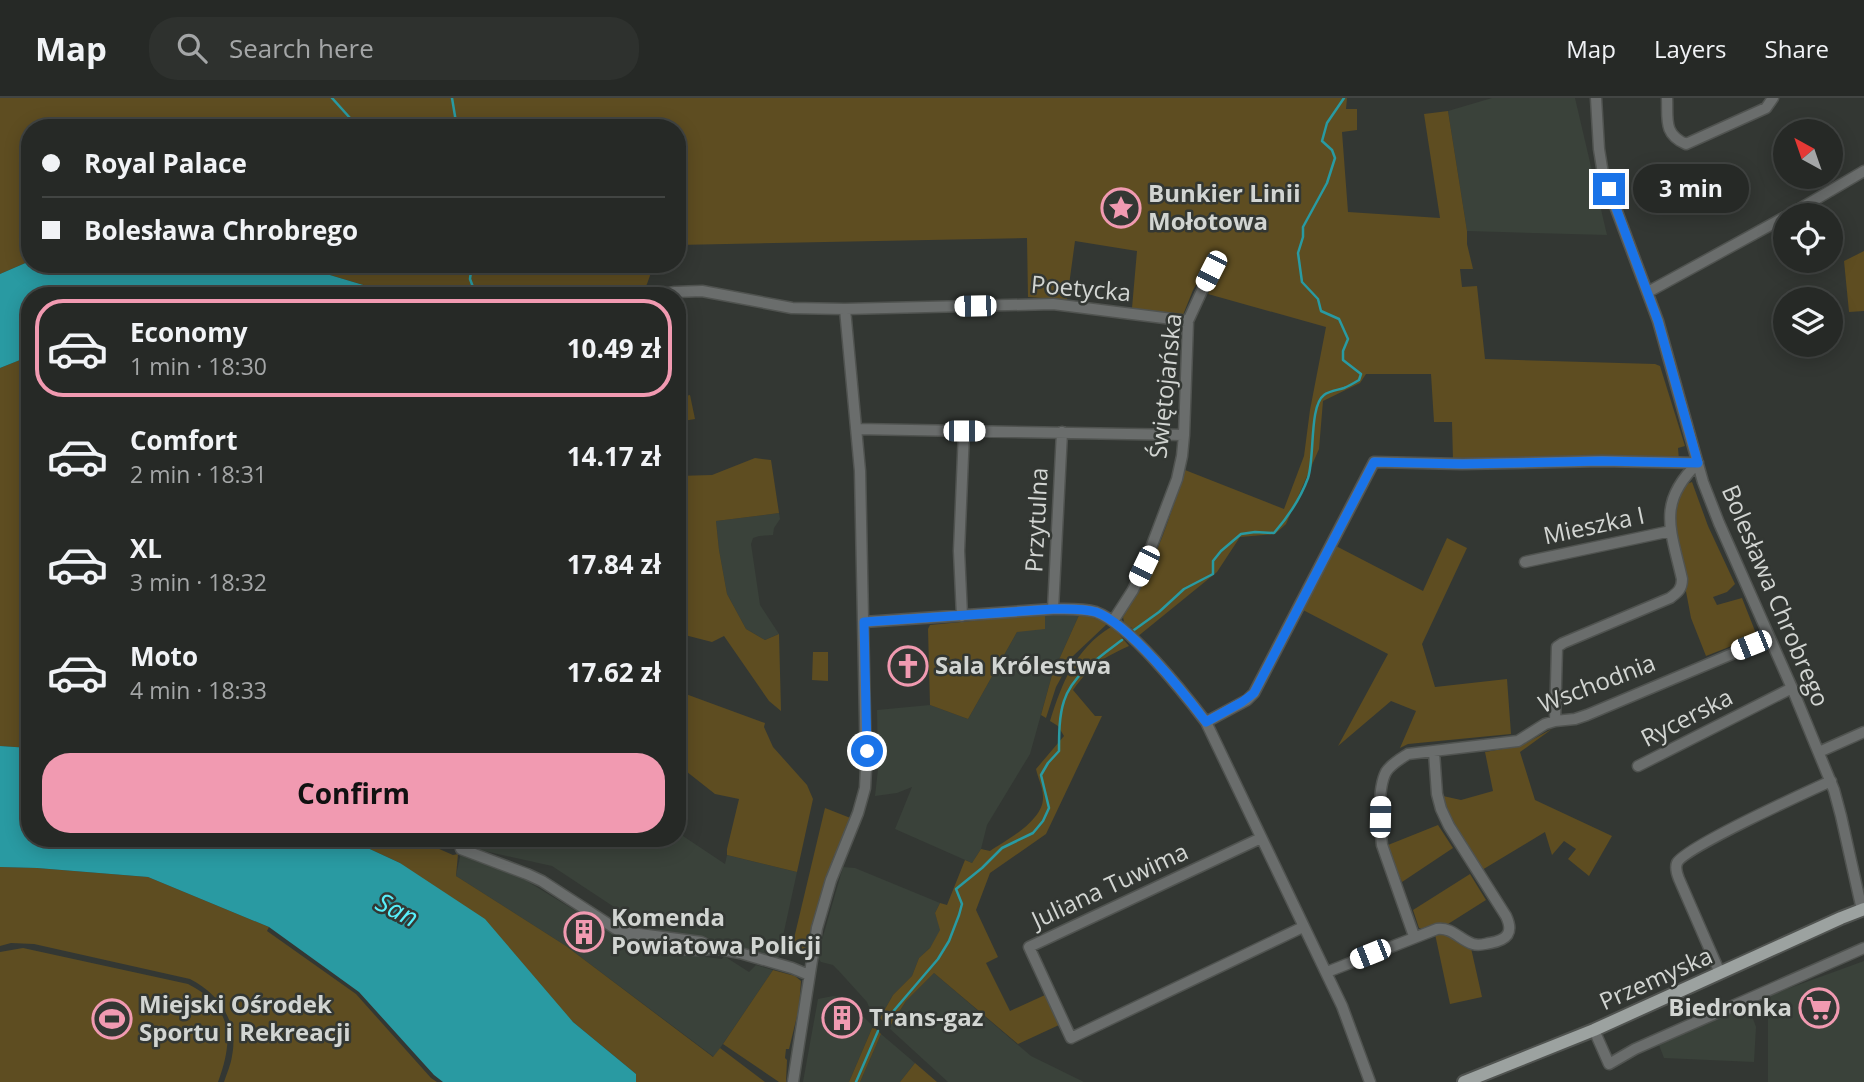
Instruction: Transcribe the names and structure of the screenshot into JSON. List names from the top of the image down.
{
  "streets": {
    "main road": ["Przemyska"],
    "street": [
      "Poetycka",
      "Świętojańska",
      "Przytulna",
      "Mieszka I",
      "Bolesława Chrobrego",
      "Wschodnia",
      "Rycerska",
      "Juliana Tuwima"
    ]
  },
  "crossings": [
    ["Poetycka", "Świętojańska"],
    ["Bolesława Chrobrego", "Wschodnia"],
    ["Bolesława Chrobrego", "Rycerska"],
    ["Bolesława Chrobrego", "Przemyska"]
  ],
  "water": ["San"],
  "places": {
    "place": ["Bunkier Linii Mołotowa"],
    "church": ["Sala Królestwa"],
    "building": ["Komenda Powiatowa Policji", "Trans-gaz"],
    "supermarket": ["Biedronka"],
    "sports": ["Miejski Ośrodek Sportu i Rekreacji"]
  },
  "north": "top left",
  "page": {
    "header": "Map",
    "search": "Search here",
    "nav": ["Map", "Layers", "Share"],
    "banner": ["Royal Palace", "Bolesława Chrobrego"],
    "bubble": "3 min",
    "list": [
      {
        "name": "Economy",
        "note": "1 min · 18:30",
        "value": "10.49 zł"
      },
      {
        "name": "Comfort",
        "note": "2 min · 18:31",
        "value": "14.17 zł"
      },
      {
        "name": "XL",
        "note": "3 min · 18:32",
        "value": "17.84 zł"
      },
      {
        "name": "Moto",
        "note": "4 min · 18:33",
        "value": "17.62 zł"
      }
    ],
    "buttons": "Confirm"
  }
}
